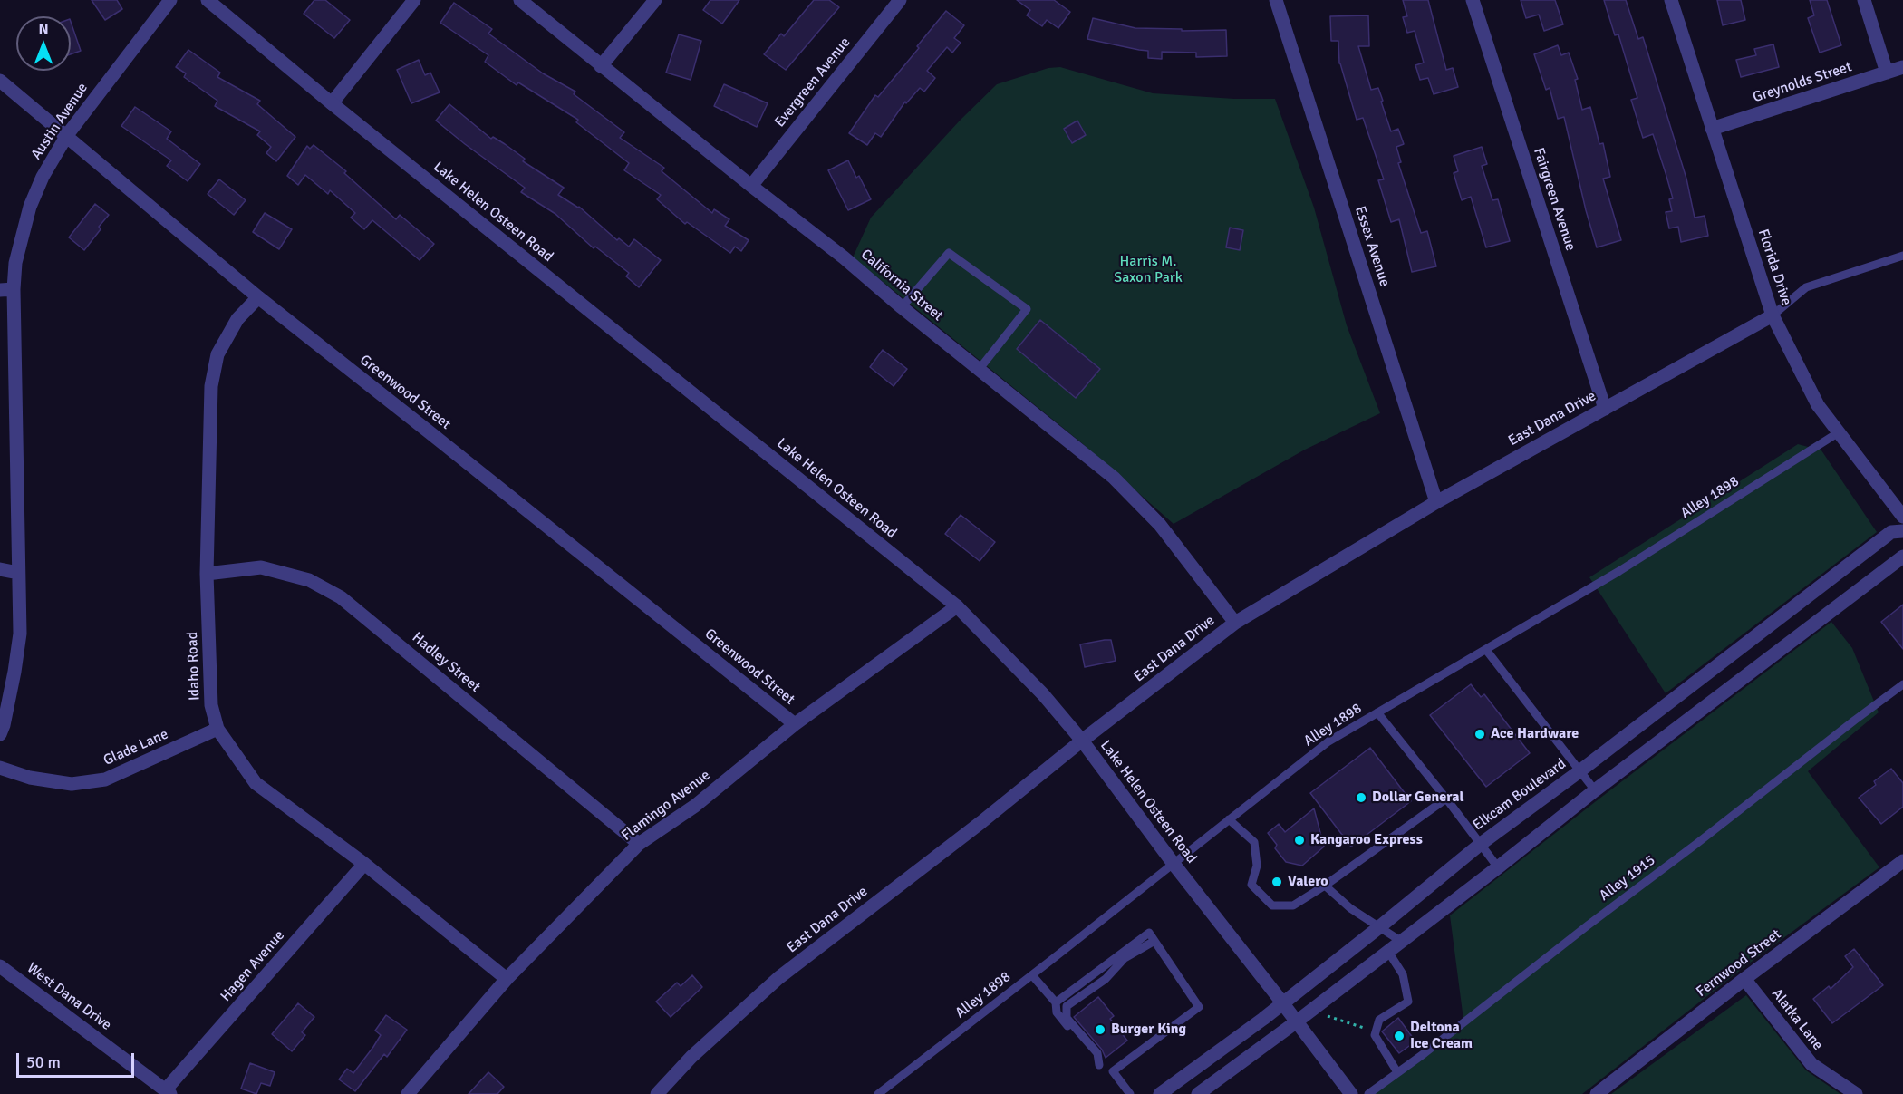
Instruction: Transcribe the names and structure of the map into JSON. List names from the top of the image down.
{
  "streets": {
    "street": [
      "Evergreen Avenue",
      "Greynolds Street",
      "Austin Avenue",
      "Fairgreen Avenue",
      "Lake Helen Osteen Road",
      "Essex Avenue",
      "Florida Drive",
      "California Street",
      "Greenwood Street",
      "East Dana Drive",
      "Hadley Street",
      "Idaho Road",
      "Glade Lane",
      "Elkcam Boulevard",
      "Flamingo Avenue",
      "Fernwood Street",
      "Hagen Avenue",
      "West Dana Drive",
      "Alatka Lane"
    ],
    "lane": ["Alley 1898", "Alley 1915"]
  },
  "crossings": [
    ["Evergreen Avenue", "California Street"],
    ["Greynolds Street", "Florida Drive"],
    ["Austin Avenue", "Greenwood Street"],
    ["Fairgreen Avenue", "East Dana Drive"],
    ["Lake Helen Osteen Road", "East Dana Drive"],
    ["Lake Helen Osteen Road", "Alley 1898"],
    ["Lake Helen Osteen Road", "Elkcam Boulevard"],
    ["Lake Helen Osteen Road", "Flamingo Avenue"],
    ["Essex Avenue", "East Dana Drive"],
    ["Florida Drive", "East Dana Drive"],
    ["Florida Drive", "Alley 1898"],
    ["California Street", "East Dana Drive"],
    ["Greenwood Street", "Idaho Road"],
    ["Greenwood Street", "Flamingo Avenue"],
    ["Hadley Street", "Idaho Road"],
    ["Hadley Street", "Flamingo Avenue"],
    ["Idaho Road", "Glade Lane"],
    ["Idaho Road", "Flamingo Avenue"],
    ["Idaho Road", "Hagen Avenue"],
    ["Fernwood Street", "Alatka Lane"],
    ["Hagen Avenue", "West Dana Drive"]
  ],
  "parks": ["Harris M. Saxon Park"],
  "places": [
    "Ace Hardware",
    "Dollar General",
    "Kangaroo Express",
    "Valero",
    "Burger King",
    "Deltona Ice Cream"
  ],
  "scale_bar": "50 m",
  "north": "top"
}
